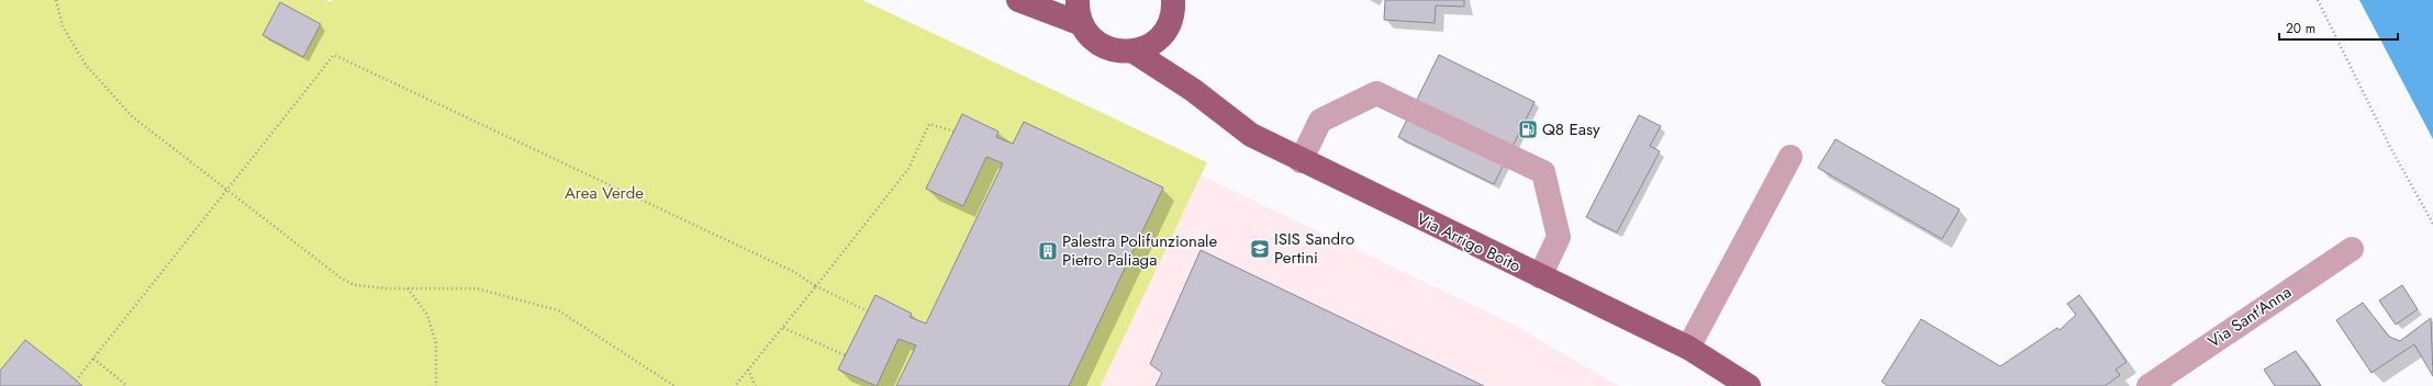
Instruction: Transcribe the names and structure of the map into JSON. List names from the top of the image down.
{
  "streets": {
    "main road": ["Via Arrigo Boito"],
    "street": ["Via Sant'Anna"]
  },
  "parks": ["Area Verde"],
  "places": {
    "fuel station": ["Q8 Easy"],
    "school or university": ["ISIS Sandro Pertini"],
    "building": ["Palestra Polifunzionale Pietro Paliaga"]
  },
  "scale_bar": "20 m"
}
